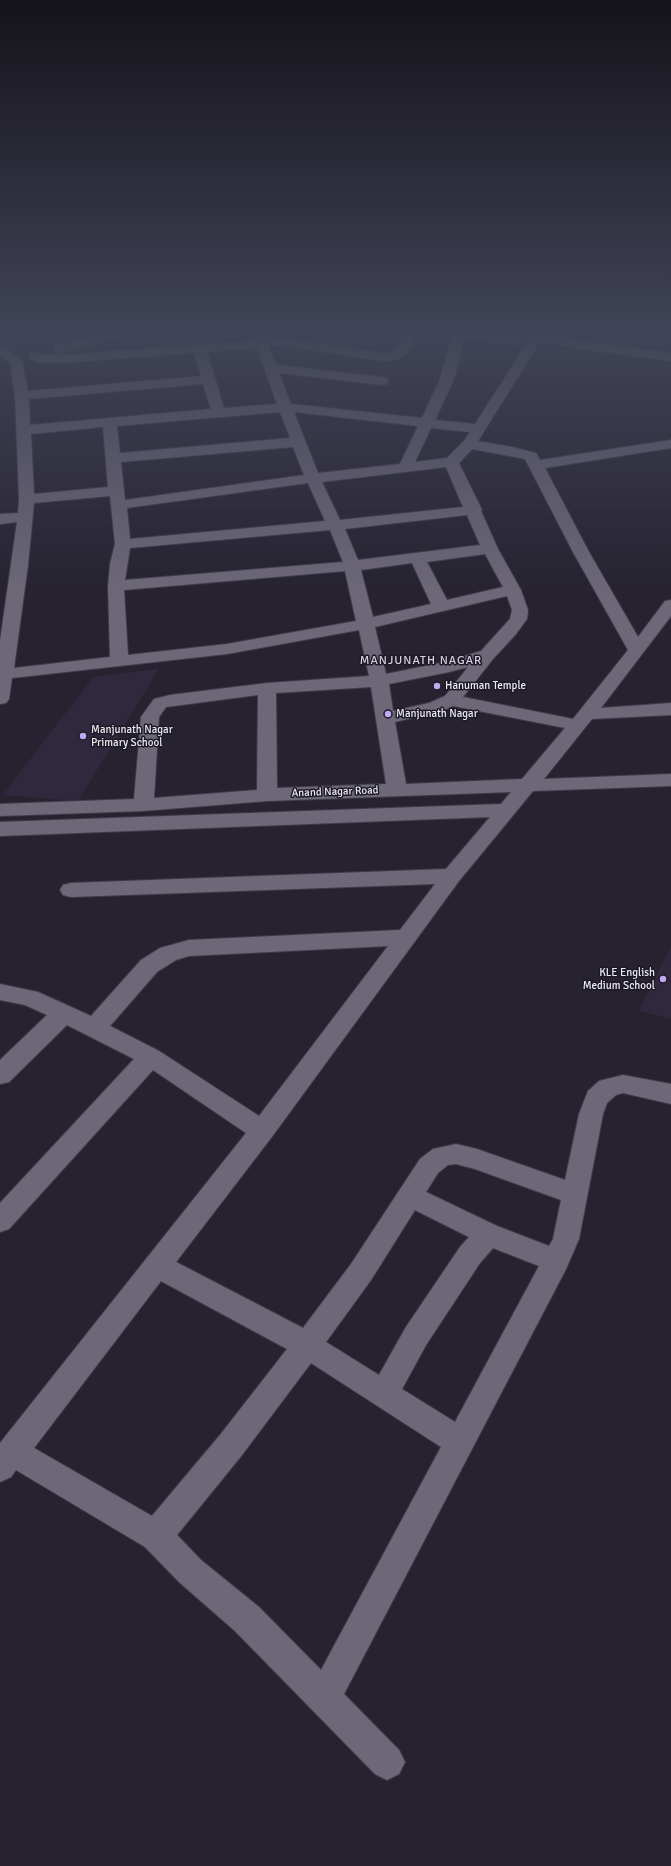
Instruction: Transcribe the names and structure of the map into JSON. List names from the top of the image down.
{
  "streets": {
    "street": ["Anand Nagar Road"]
  },
  "districts": ["MANJUNATH NAGAR"],
  "places": [
    "Hanuman Temple",
    "Manjunath Nagar",
    "Manjunath Nagar Primary School",
    "KLE English Medium School"
  ]
}
